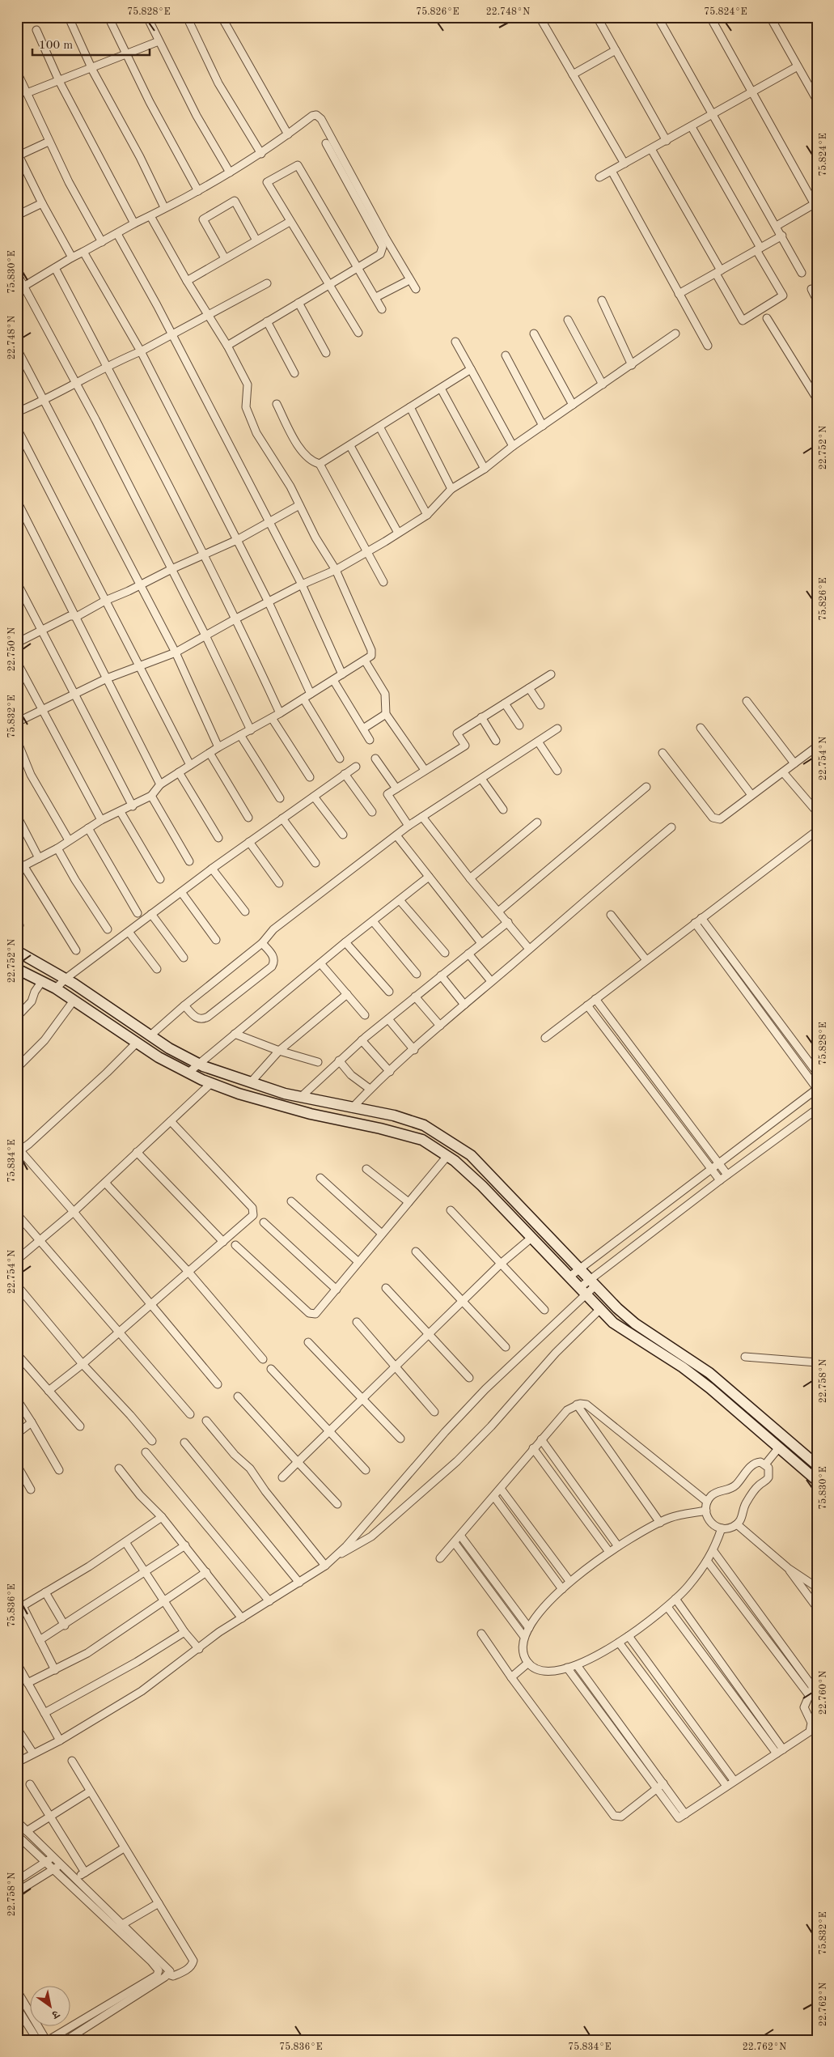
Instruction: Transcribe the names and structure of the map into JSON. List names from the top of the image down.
{
  "scale_bar": "100 m",
  "north": "bottom right",
  "coordinates": [
    "75.828°E",
    "75.826°E",
    "22.748°N",
    "75.824°E",
    "75.830°E",
    "22.752°N",
    "22.750°N",
    "75.832°E",
    "22.754°N",
    "75.834°E",
    "22.758°N",
    "75.836°E",
    "22.760°N",
    "22.762°N"
  ]
}
